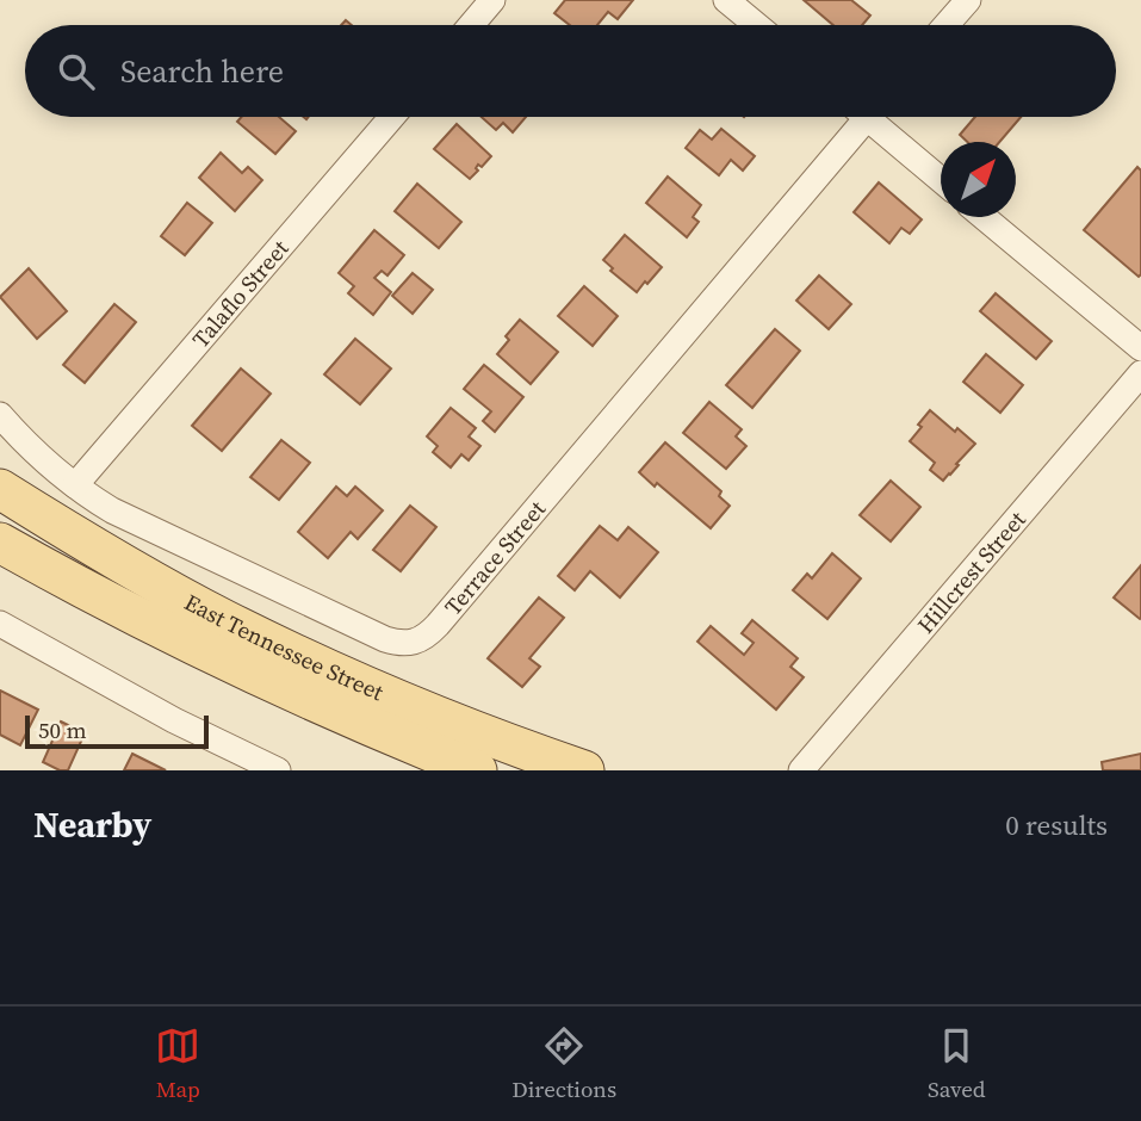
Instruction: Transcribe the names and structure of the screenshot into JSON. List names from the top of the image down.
{
  "streets": {
    "main road": ["East Tennessee Street"],
    "street": ["Talaflo Street", "Terrace Street", "Hillcrest Street"]
  },
  "crossings": [
    ["Talaflo Street", "Terrace Street"]
  ],
  "scale_bar": "50 m",
  "north": "top right",
  "page": {
    "search": "Search here",
    "scale": "50 m",
    "heading": ["Nearby", "0 results"],
    "nav": ["Map", "Directions", "Saved"]
  }
}
